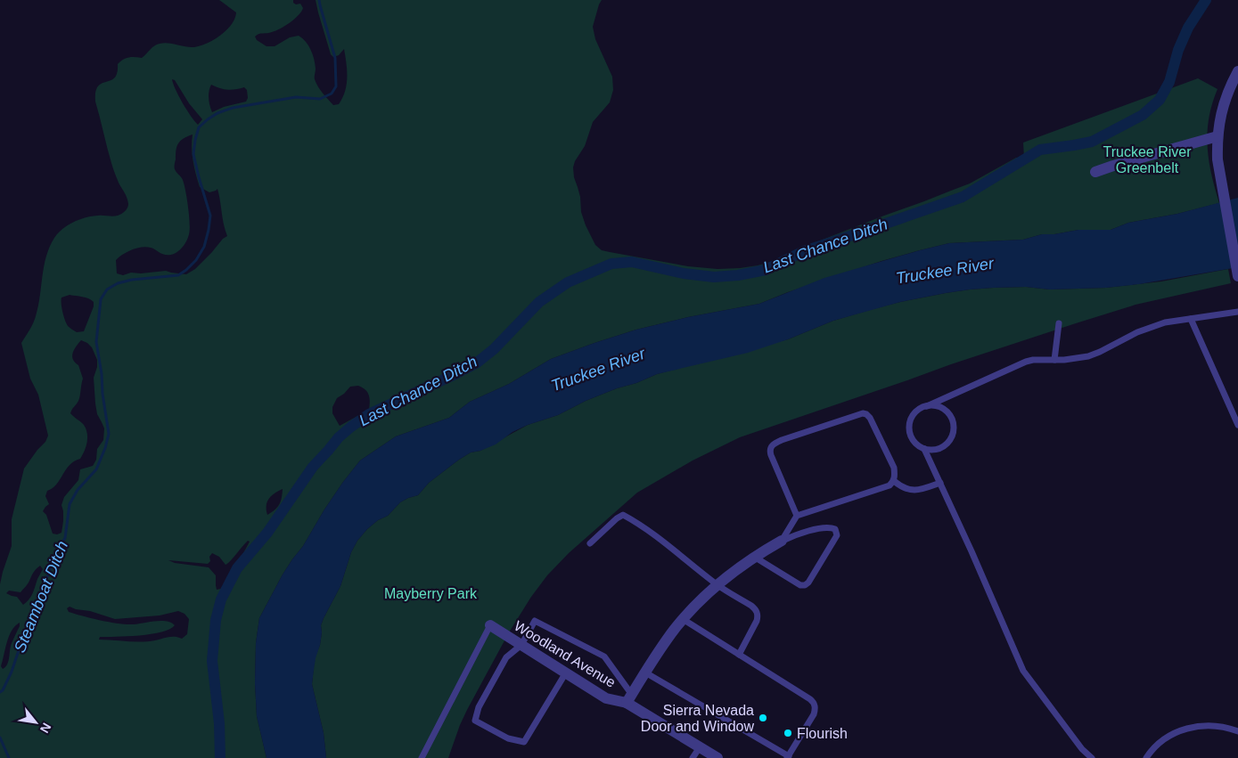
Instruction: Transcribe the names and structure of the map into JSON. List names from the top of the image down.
{
  "streets": {
    "street": ["Woodland Avenue"]
  },
  "water": ["Last Chance Ditch", "Truckee River", "Steamboat Ditch"],
  "parks": ["Truckee River Greenbelt", "Mayberry Park"],
  "places": ["Sierra Nevada Door and Window", "Flourish"],
  "north": "bottom right"
}
